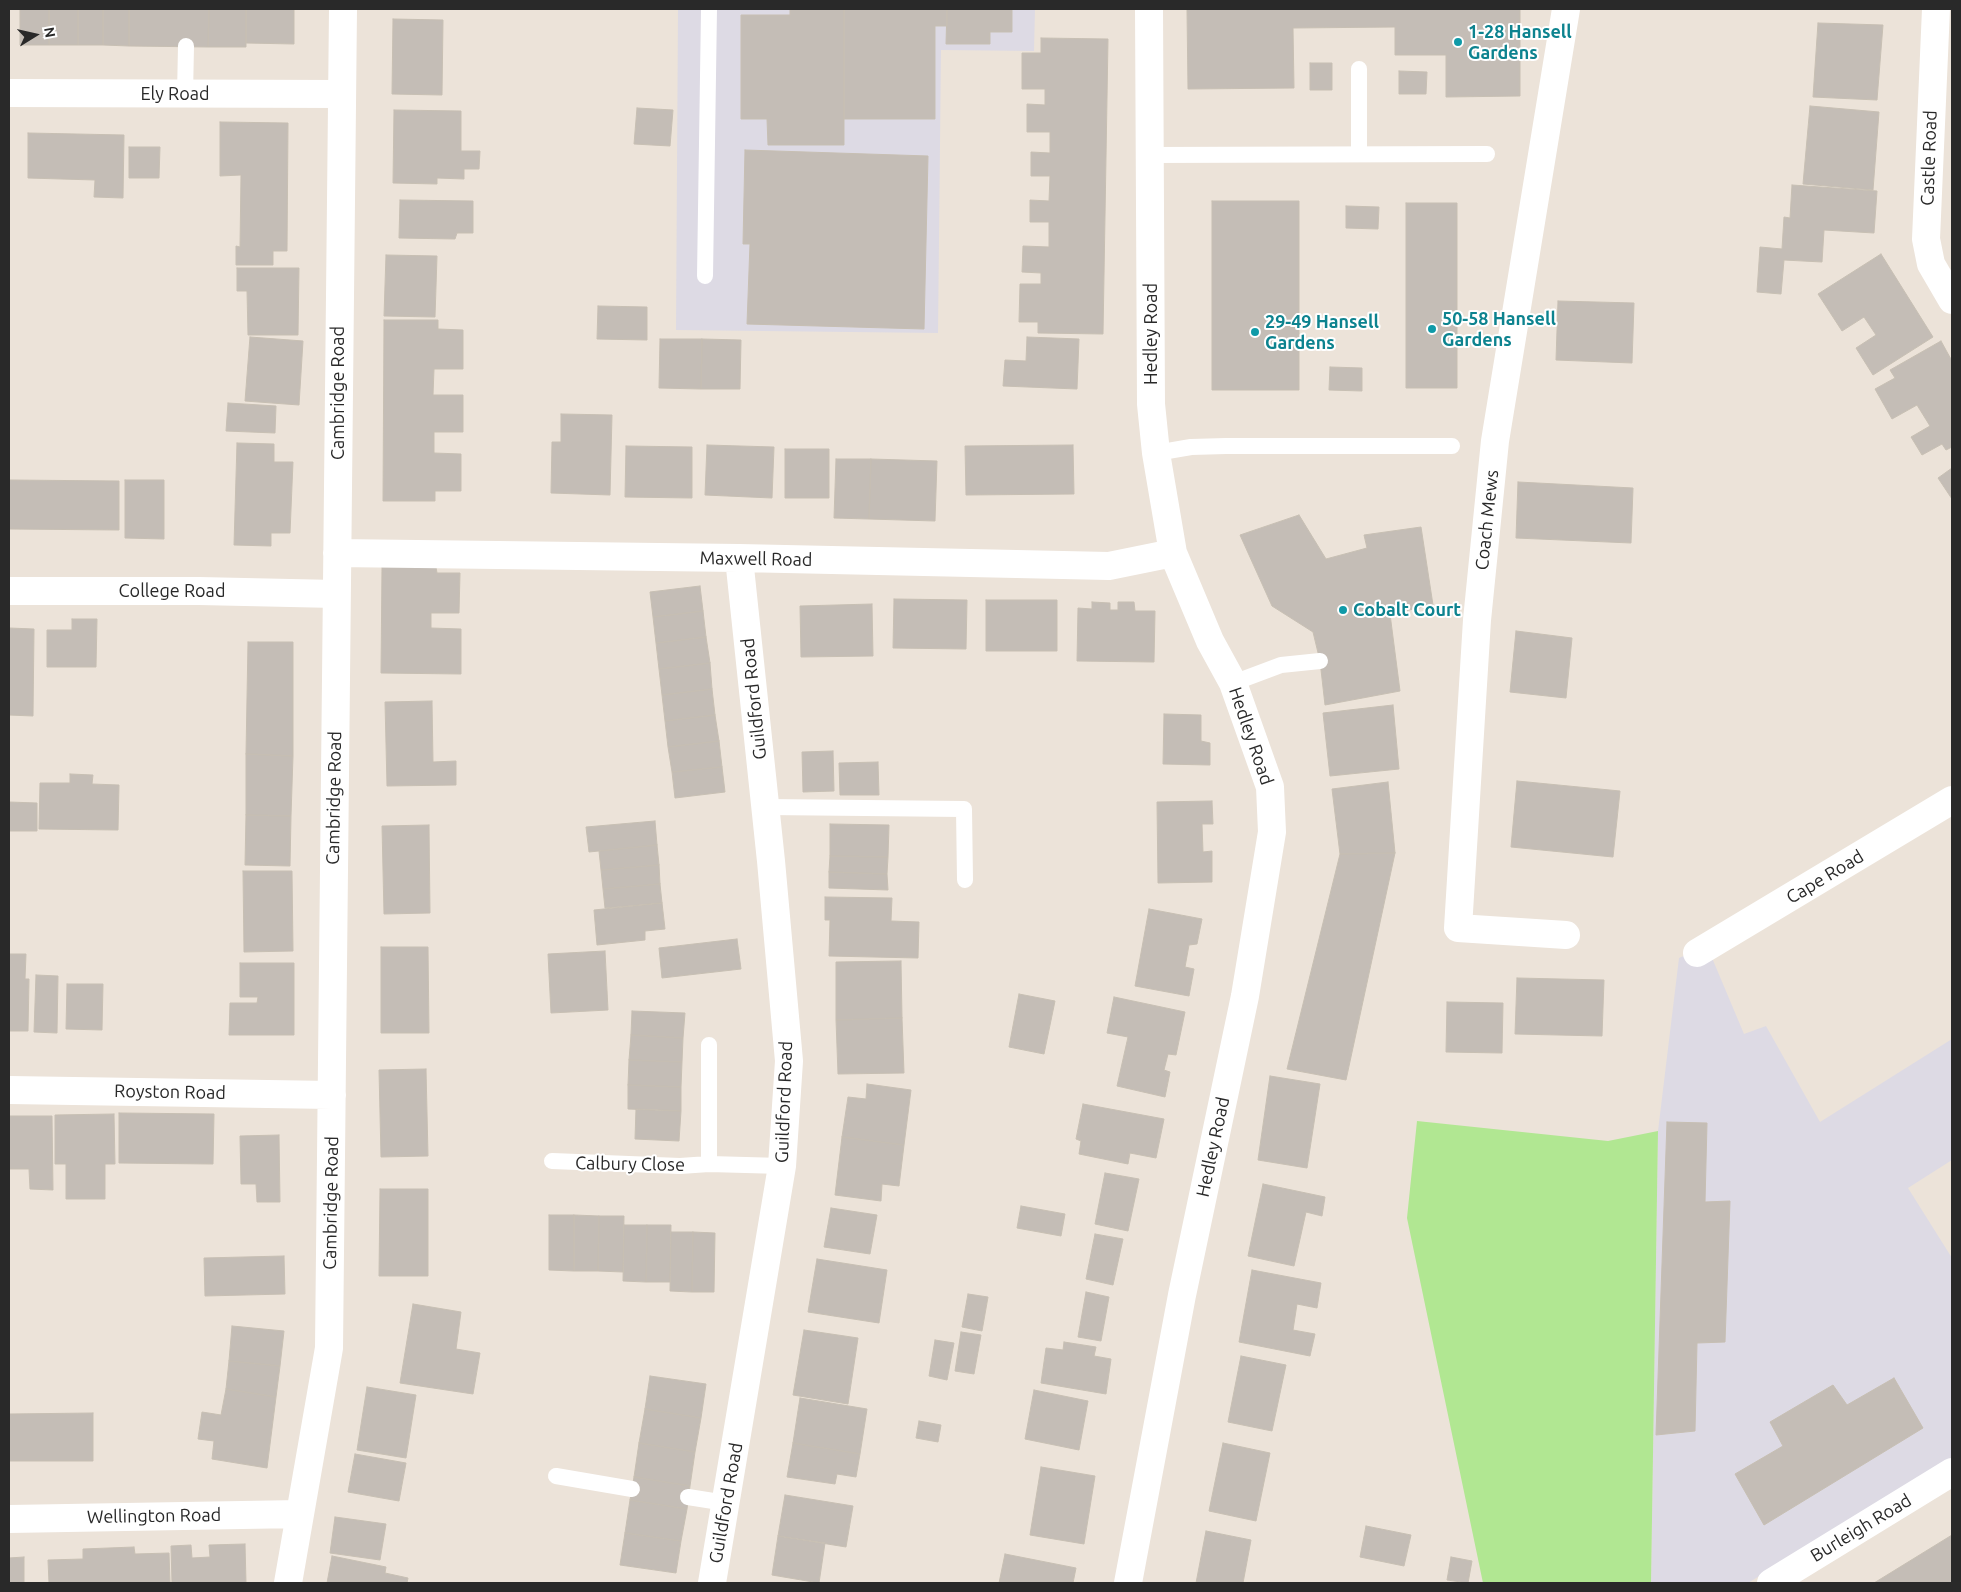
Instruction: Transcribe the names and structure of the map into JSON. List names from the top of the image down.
{
  "streets": {
    "street": [
      "Ely Road",
      "Castle Road",
      "Hedley Road",
      "Cambridge Road",
      "Coach Mews",
      "Maxwell Road",
      "College Road",
      "Guildford Road",
      "Cape Road",
      "Royston Road",
      "Wellington Road",
      "Burleigh Road"
    ],
    "lane": ["Calbury Close"]
  },
  "crossings": [
    ["Ely Road", "Cambridge Road"],
    ["Hedley Road", "Maxwell Road"],
    ["Cambridge Road", "Maxwell Road"],
    ["Cambridge Road", "College Road"],
    ["Cambridge Road", "Royston Road"],
    ["Cambridge Road", "Wellington Road"],
    ["Maxwell Road", "Guildford Road"],
    ["Guildford Road", "Calbury Close"]
  ],
  "places": [
    "1-28 Hansell Gardens",
    "50-58 Hansell Gardens",
    "29-49 Hansell Gardens",
    "Cobalt Court"
  ],
  "north": "right"
}
